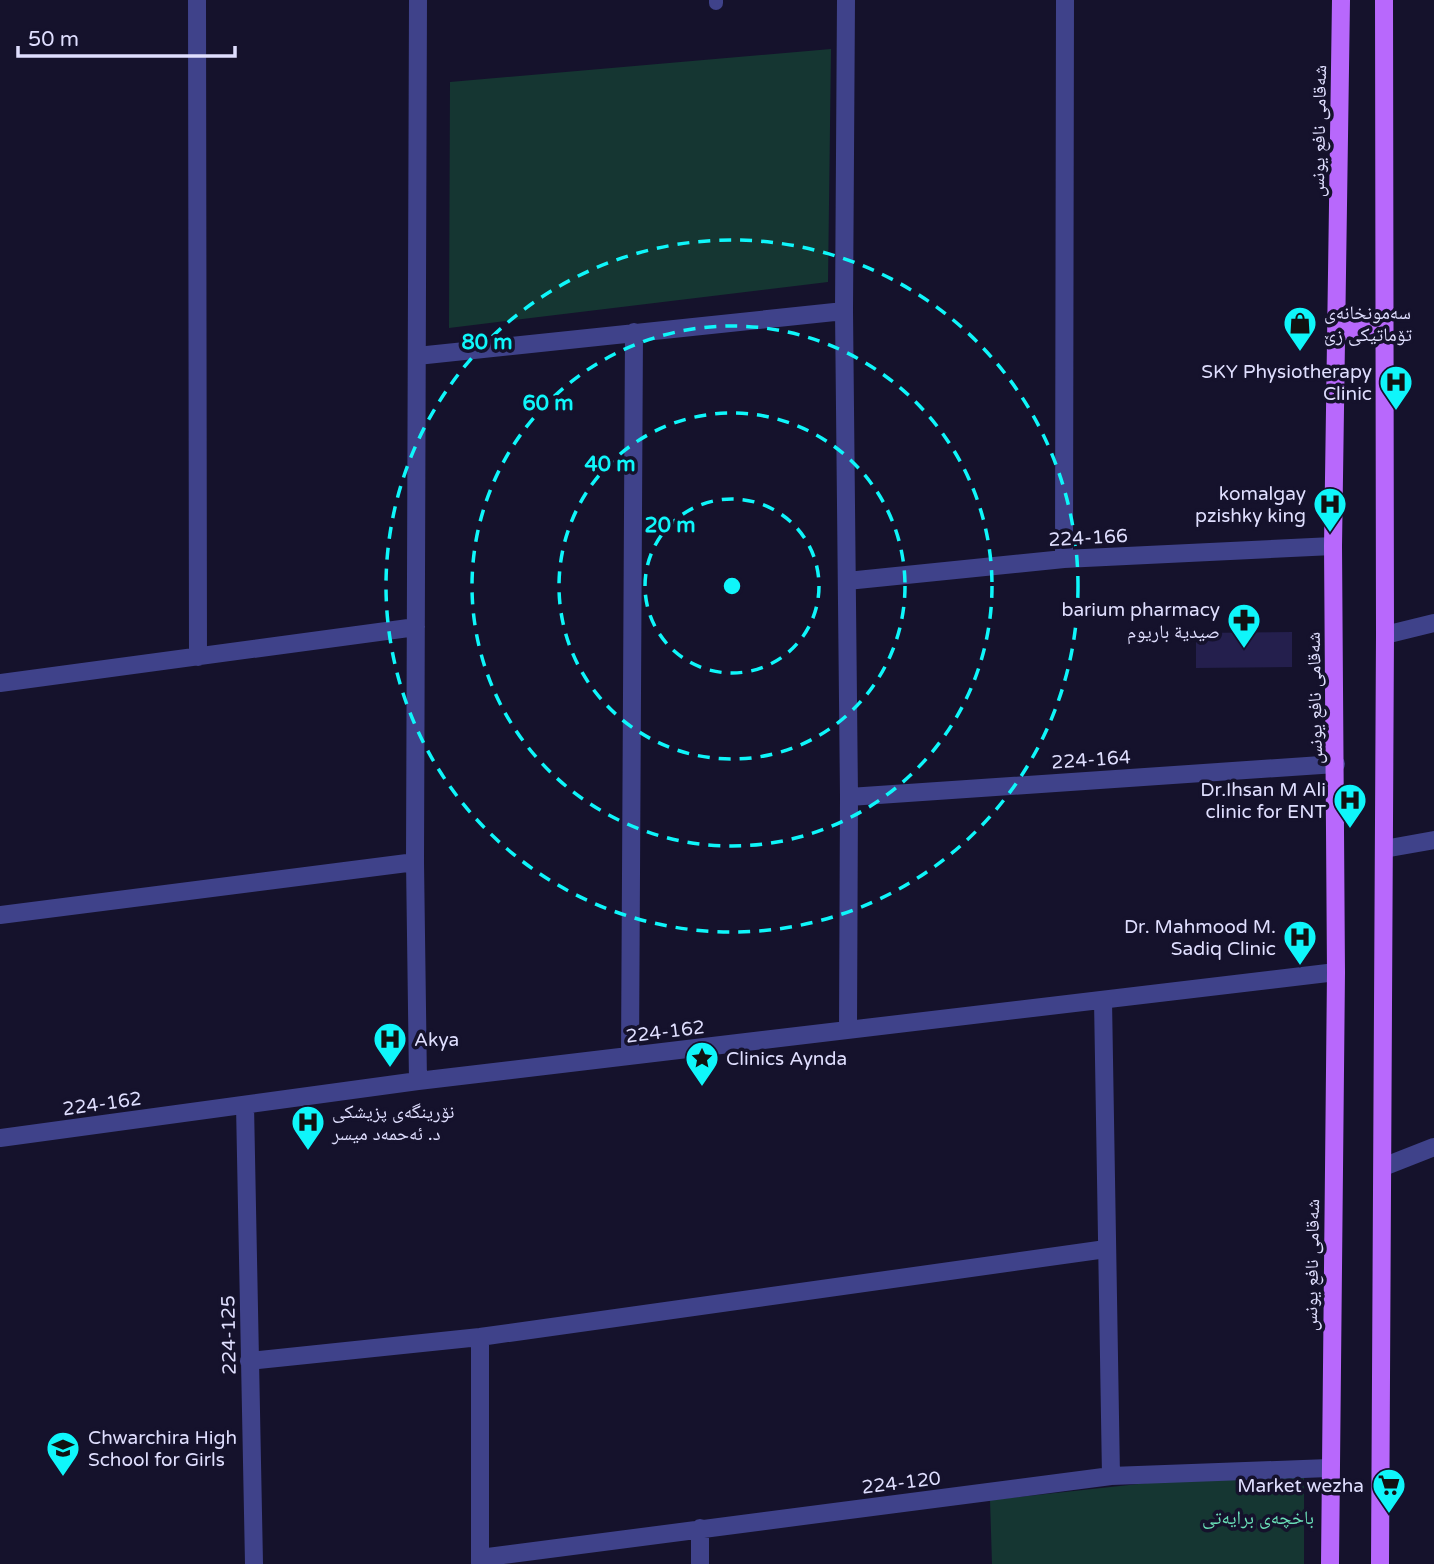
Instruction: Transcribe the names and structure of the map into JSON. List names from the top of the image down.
{
  "streets": {
    "main road": ["شەقامی نافع یونس"],
    "street": [
      "224-166",
      "224-164",
      "224-162",
      "224-125",
      "224-120"
    ]
  },
  "crossings": [
    ["شەقامی نافع یونس", "224-166"],
    ["شەقامی نافع یونس", "224-164"],
    ["شەقامی نافع یونس", "224-162"],
    ["شەقامی نافع یونس", "224-120"],
    ["224-162", "224-125"]
  ],
  "parks": ["باخچەی برایەتی"],
  "places": {
    "shop": ["سەمونخانەی تۆماتیکی زێ"],
    "hospital": [
      "SKY Physiotherapy Clinic",
      "komalgay pzishky king",
      "Dr.Ihsan M Ali clinic for ENT",
      "Dr. Mahmood M. Sadiq Clinic",
      "Akya",
      "نۆرینگەی پزیشکی د. ئەحمەد میسر"
    ],
    "pharmacy": ["barium pharmacy صيدية باريوم"],
    "place": ["Clinics Aynda"],
    "school or university": ["Chwarchira High School for Girls"],
    "supermarket": ["Market wezha"]
  },
  "scale_bar": "50 m",
  "rings": [
    "80 m",
    "60 m",
    "40 m",
    "20 m"
  ]
}
